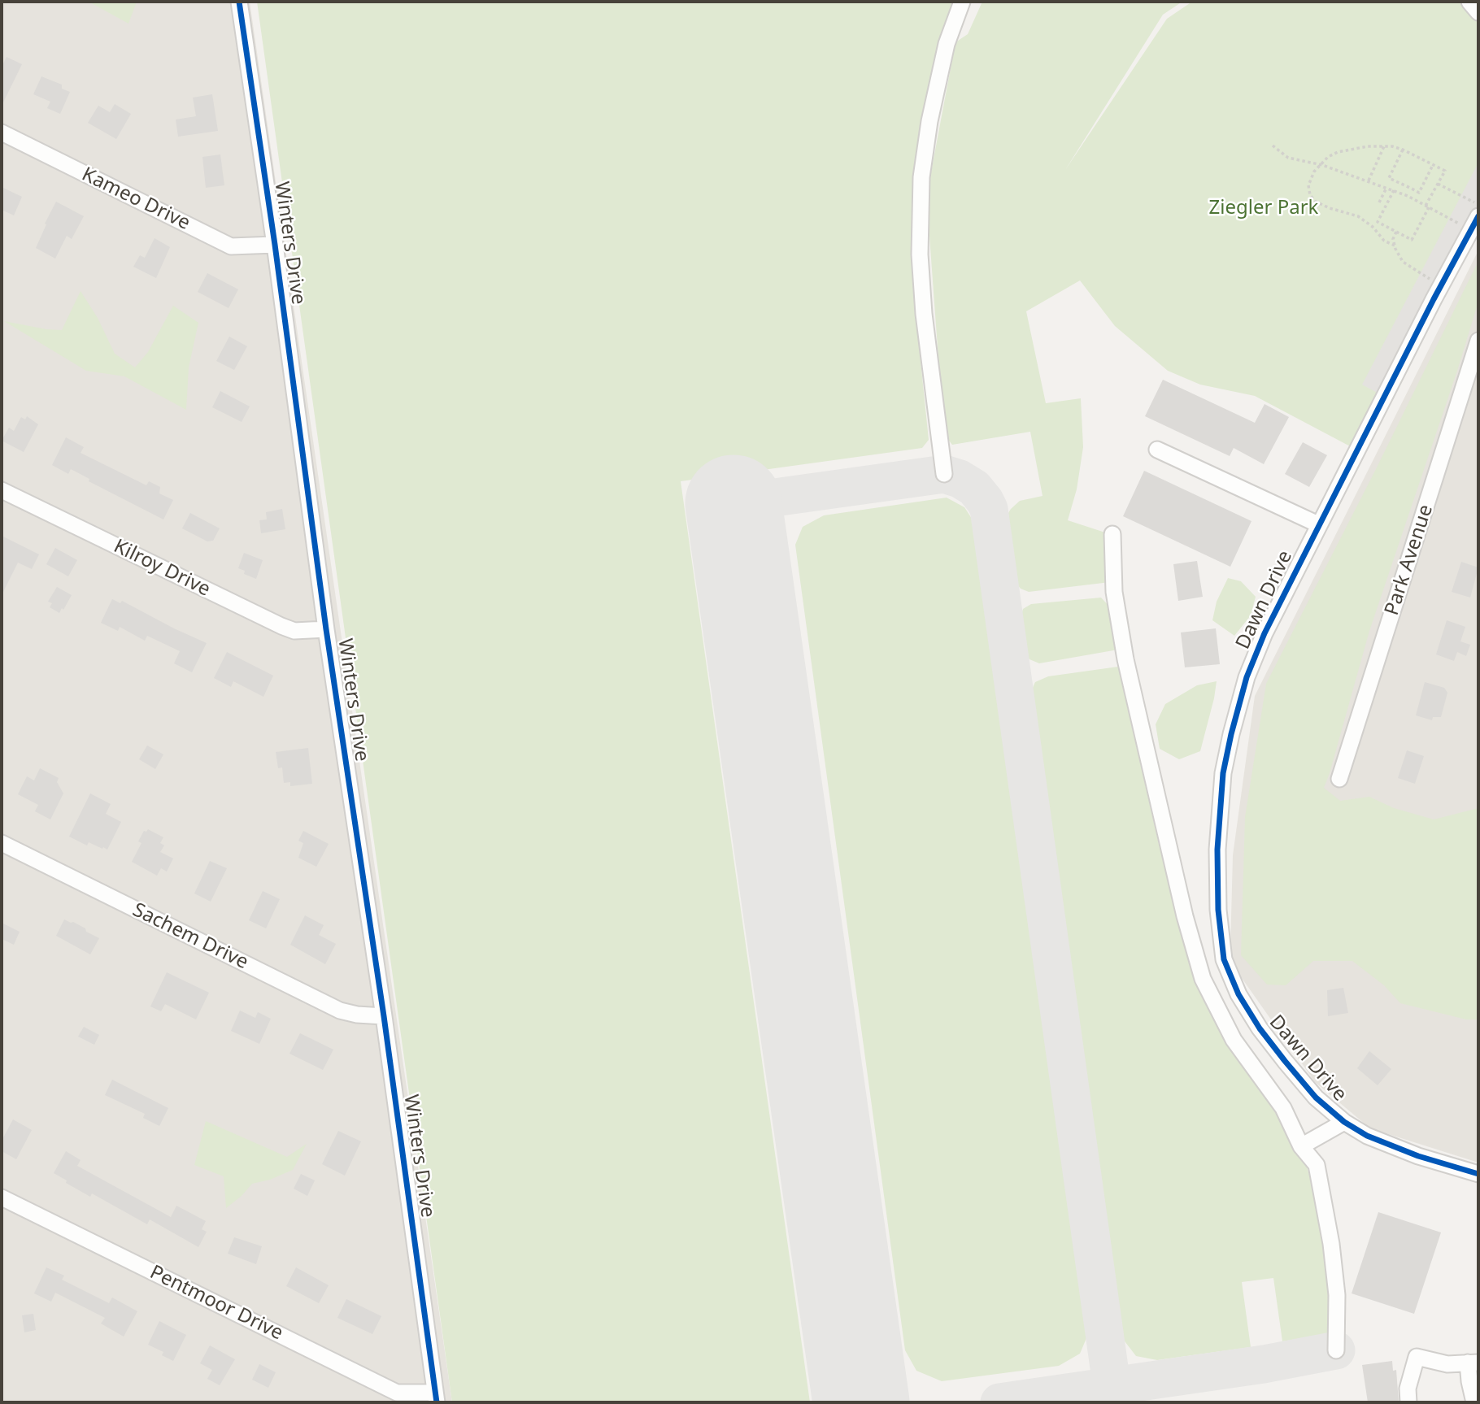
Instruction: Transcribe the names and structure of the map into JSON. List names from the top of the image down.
{
  "streets": {
    "street": [
      "Kameo Drive",
      "Winters Drive",
      "Park Avenue",
      "Kilroy Drive",
      "Dawn Drive",
      "Sachem Drive",
      "Pentmoor Drive"
    ]
  },
  "crossings": [
    ["Kameo Drive", "Winters Drive"],
    ["Winters Drive", "Kilroy Drive"],
    ["Winters Drive", "Sachem Drive"],
    ["Winters Drive", "Pentmoor Drive"]
  ],
  "parks": ["Ziegler Park"]
}
